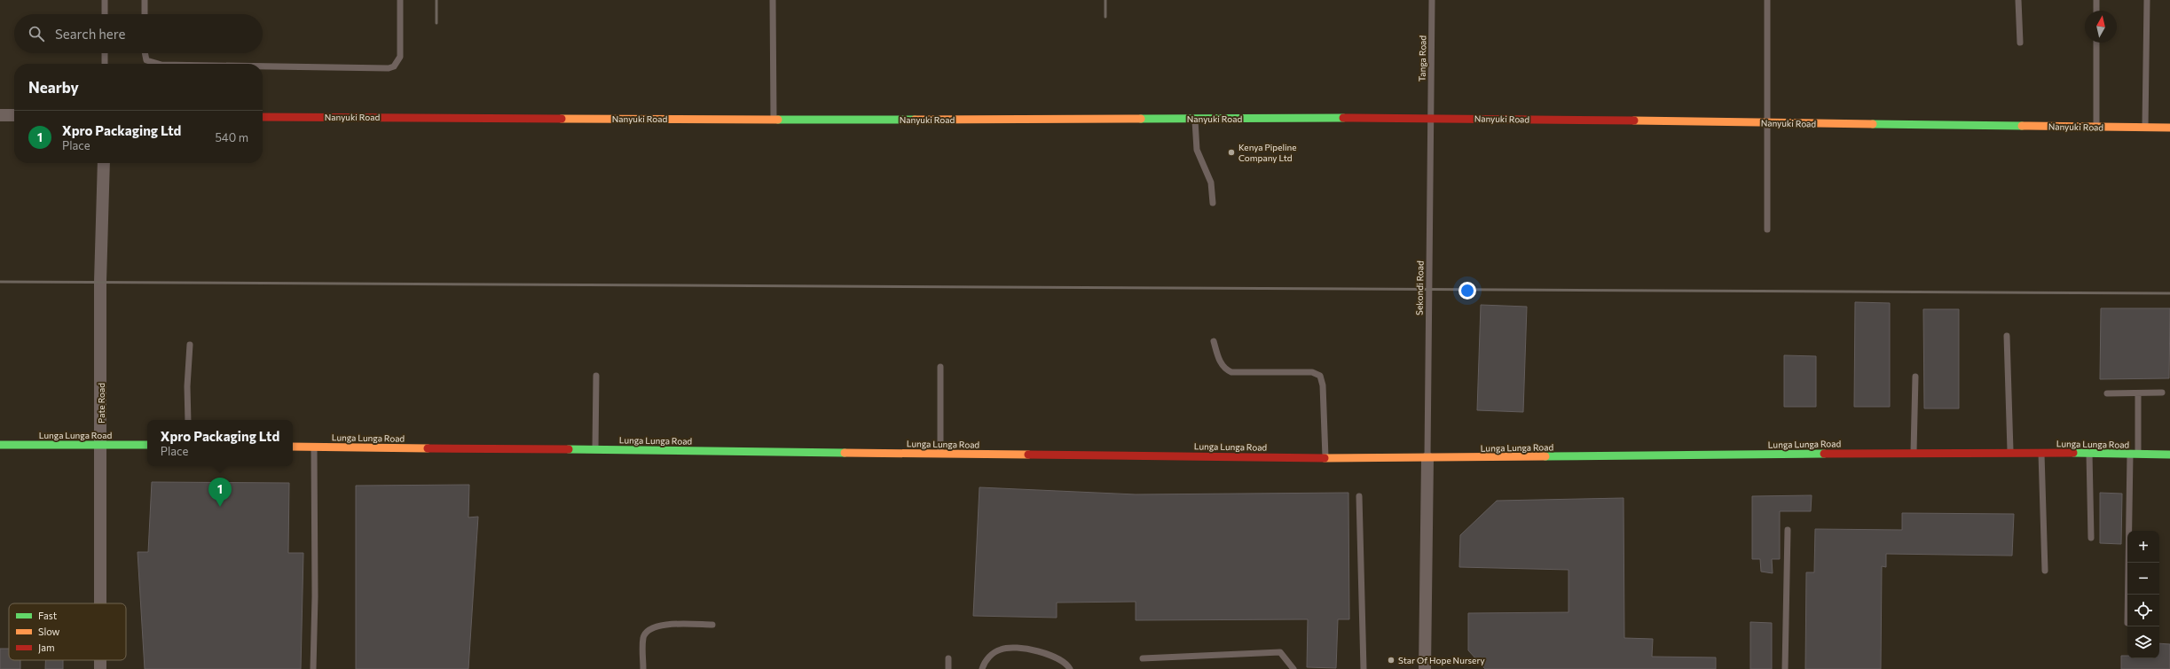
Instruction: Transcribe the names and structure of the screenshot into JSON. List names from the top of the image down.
{
  "streets": {
    "main road": ["Nanyuki Road", "Lunga Lunga Road"],
    "street": ["Pate Road"],
    "lane": ["Tanga Road", "Sekondi Road"]
  },
  "crossings": [
    ["Tanga Road", "Nanyuki Road"],
    ["Tanga Road", "Sekondi Road"],
    ["Nanyuki Road", "Sekondi Road"],
    ["Sekondi Road", "Lunga Lunga Road"],
    ["Pate Road", "Lunga Lunga Road"]
  ],
  "places": ["Kenya Pipeline Company Ltd", "Star Of Hope Nursery"],
  "legend": ["Fast", "Slow", "Jam"],
  "north": "top",
  "page": {
    "search": "Search here",
    "heading": "Nearby",
    "list": [
      {
        "mark": "1",
        "name": "Xpro Packaging Ltd",
        "note": "Place",
        "value": "540 m"
      }
    ],
    "popup": ["Xpro Packaging Ltd", "Place"],
    "pins": "1",
    "map_buttons": ["+", "−"]
  }
}
